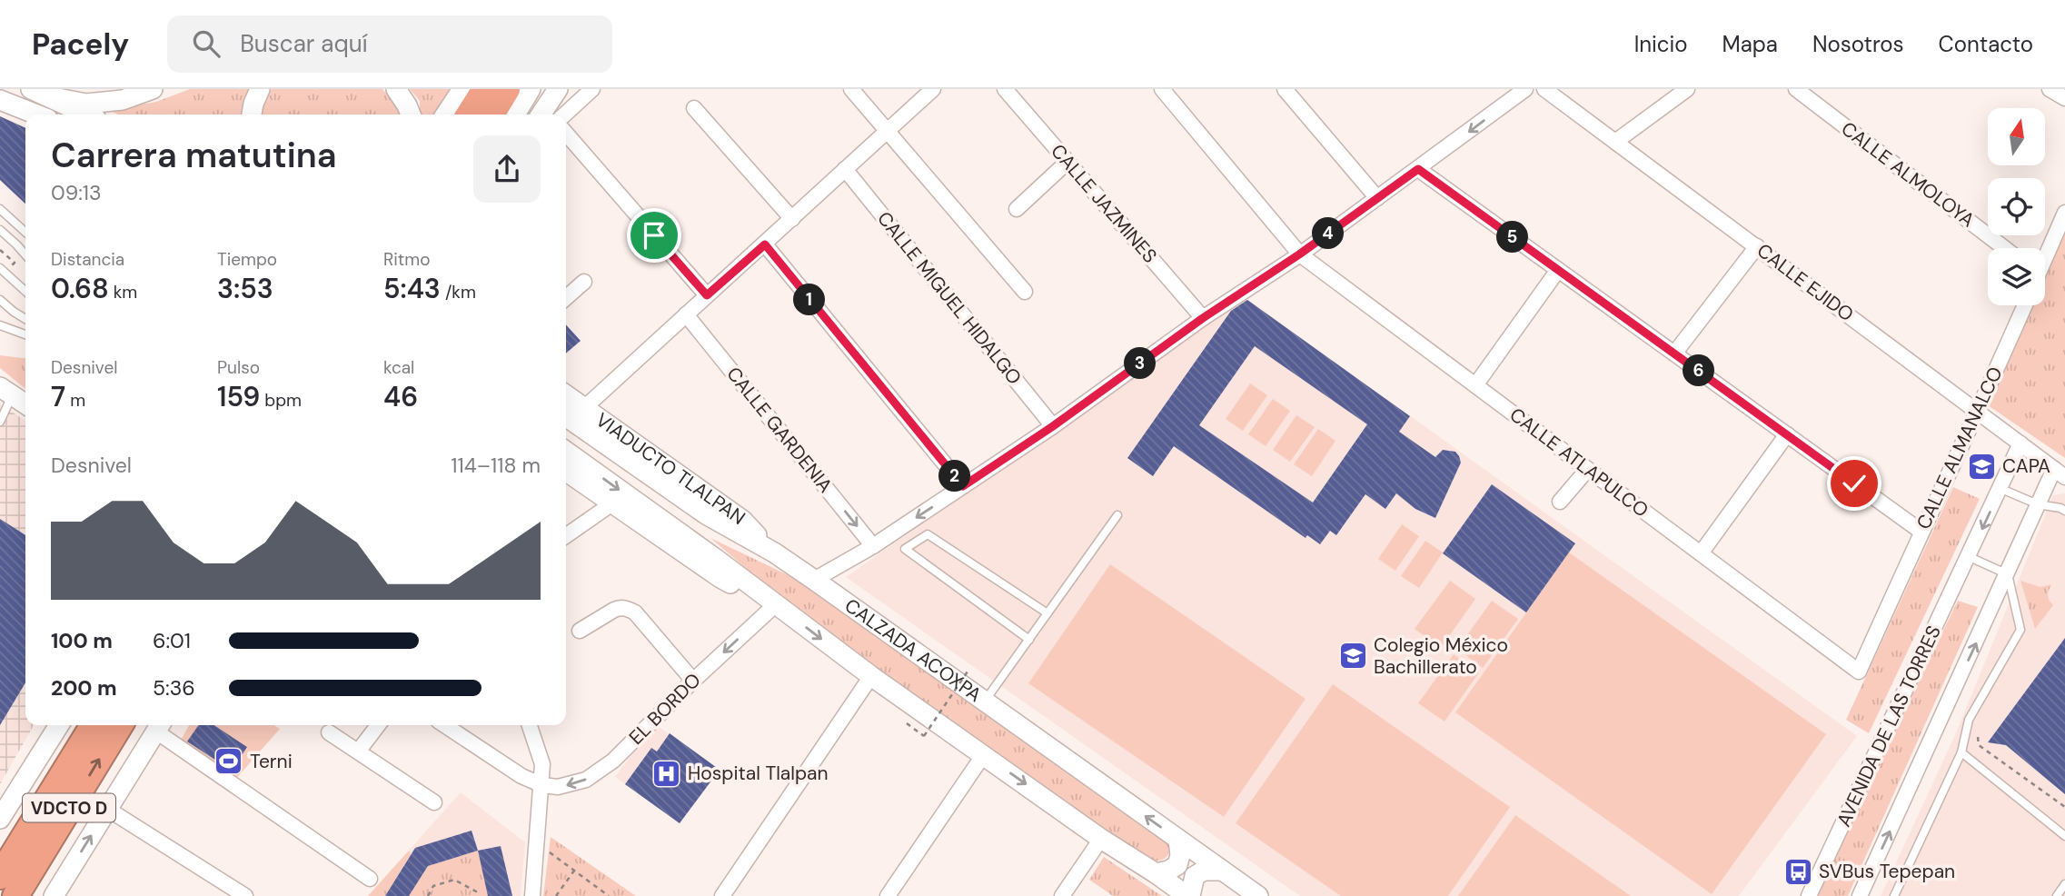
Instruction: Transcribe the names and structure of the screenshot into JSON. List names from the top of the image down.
{
  "streets": {
    "highway": ["VDCTO D"],
    "main road": ["VIADUCTO TLALPAN", "CALZADA ACOXPA"],
    "street": [
      "CALLE ALMOLOYA",
      "CALLE JAZMINES",
      "CALLE EJIDO",
      "CALLE MIGUEL HIDALGO",
      "CALLE GARDENIA",
      "CALLE ALMANALCO",
      "CALLE ATLAPULCO",
      "EL BORDO",
      "AVENIDA DE LAS TORRES"
    ]
  },
  "crossings": [
    ["CALLE EJIDO", "CALLE ALMANALCO"],
    ["CALLE EJIDO", "AVENIDA DE LAS TORRES"],
    ["CALLE ALMANALCO", "CALLE ATLAPULCO"],
    ["VIADUCTO TLALPAN", "CALZADA ACOXPA"]
  ],
  "one_way": ["EL BORDO"],
  "places": {
    "school or university": ["CAPA", "Colegio México Bachillerato"],
    "sports": ["Terni"],
    "hospital": ["Hospital Tlalpan"],
    "bus stop": ["SVBus Tepepan"]
  },
  "north": "top",
  "page": {
    "header": "Pacely",
    "search": "Buscar aquí",
    "nav": [
      "Inicio",
      "Mapa",
      "Nosotros",
      "Contacto"
    ],
    "heading": ["Carrera matutina", "09:13"],
    "pins": [
      "4",
      "5",
      "1",
      "3",
      "6",
      "2"
    ],
    "stats": [
      ["Distancia", "0.68 km"],
      ["Tiempo", "3:53"],
      ["Ritmo", "5:43 /km"],
      ["Desnivel", "7 m"],
      ["Pulso", "159 bpm"],
      ["kcal", "46"]
    ],
    "chart": ["Desnivel", "114–118 m"],
    "list": [
      {
        "name": "100 m",
        "note": "6:01"
      },
      {
        "name": "200 m",
        "note": "5:36"
      }
    ]
  }
}
